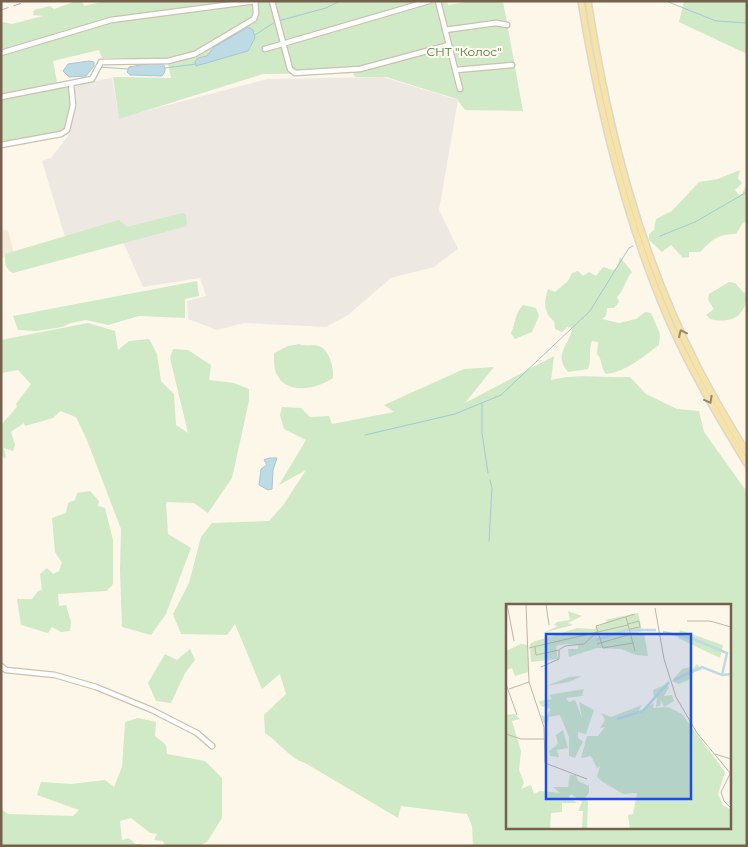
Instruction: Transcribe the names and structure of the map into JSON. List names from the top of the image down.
{
  "parks": ["СНТ \"Колос\""]
}
